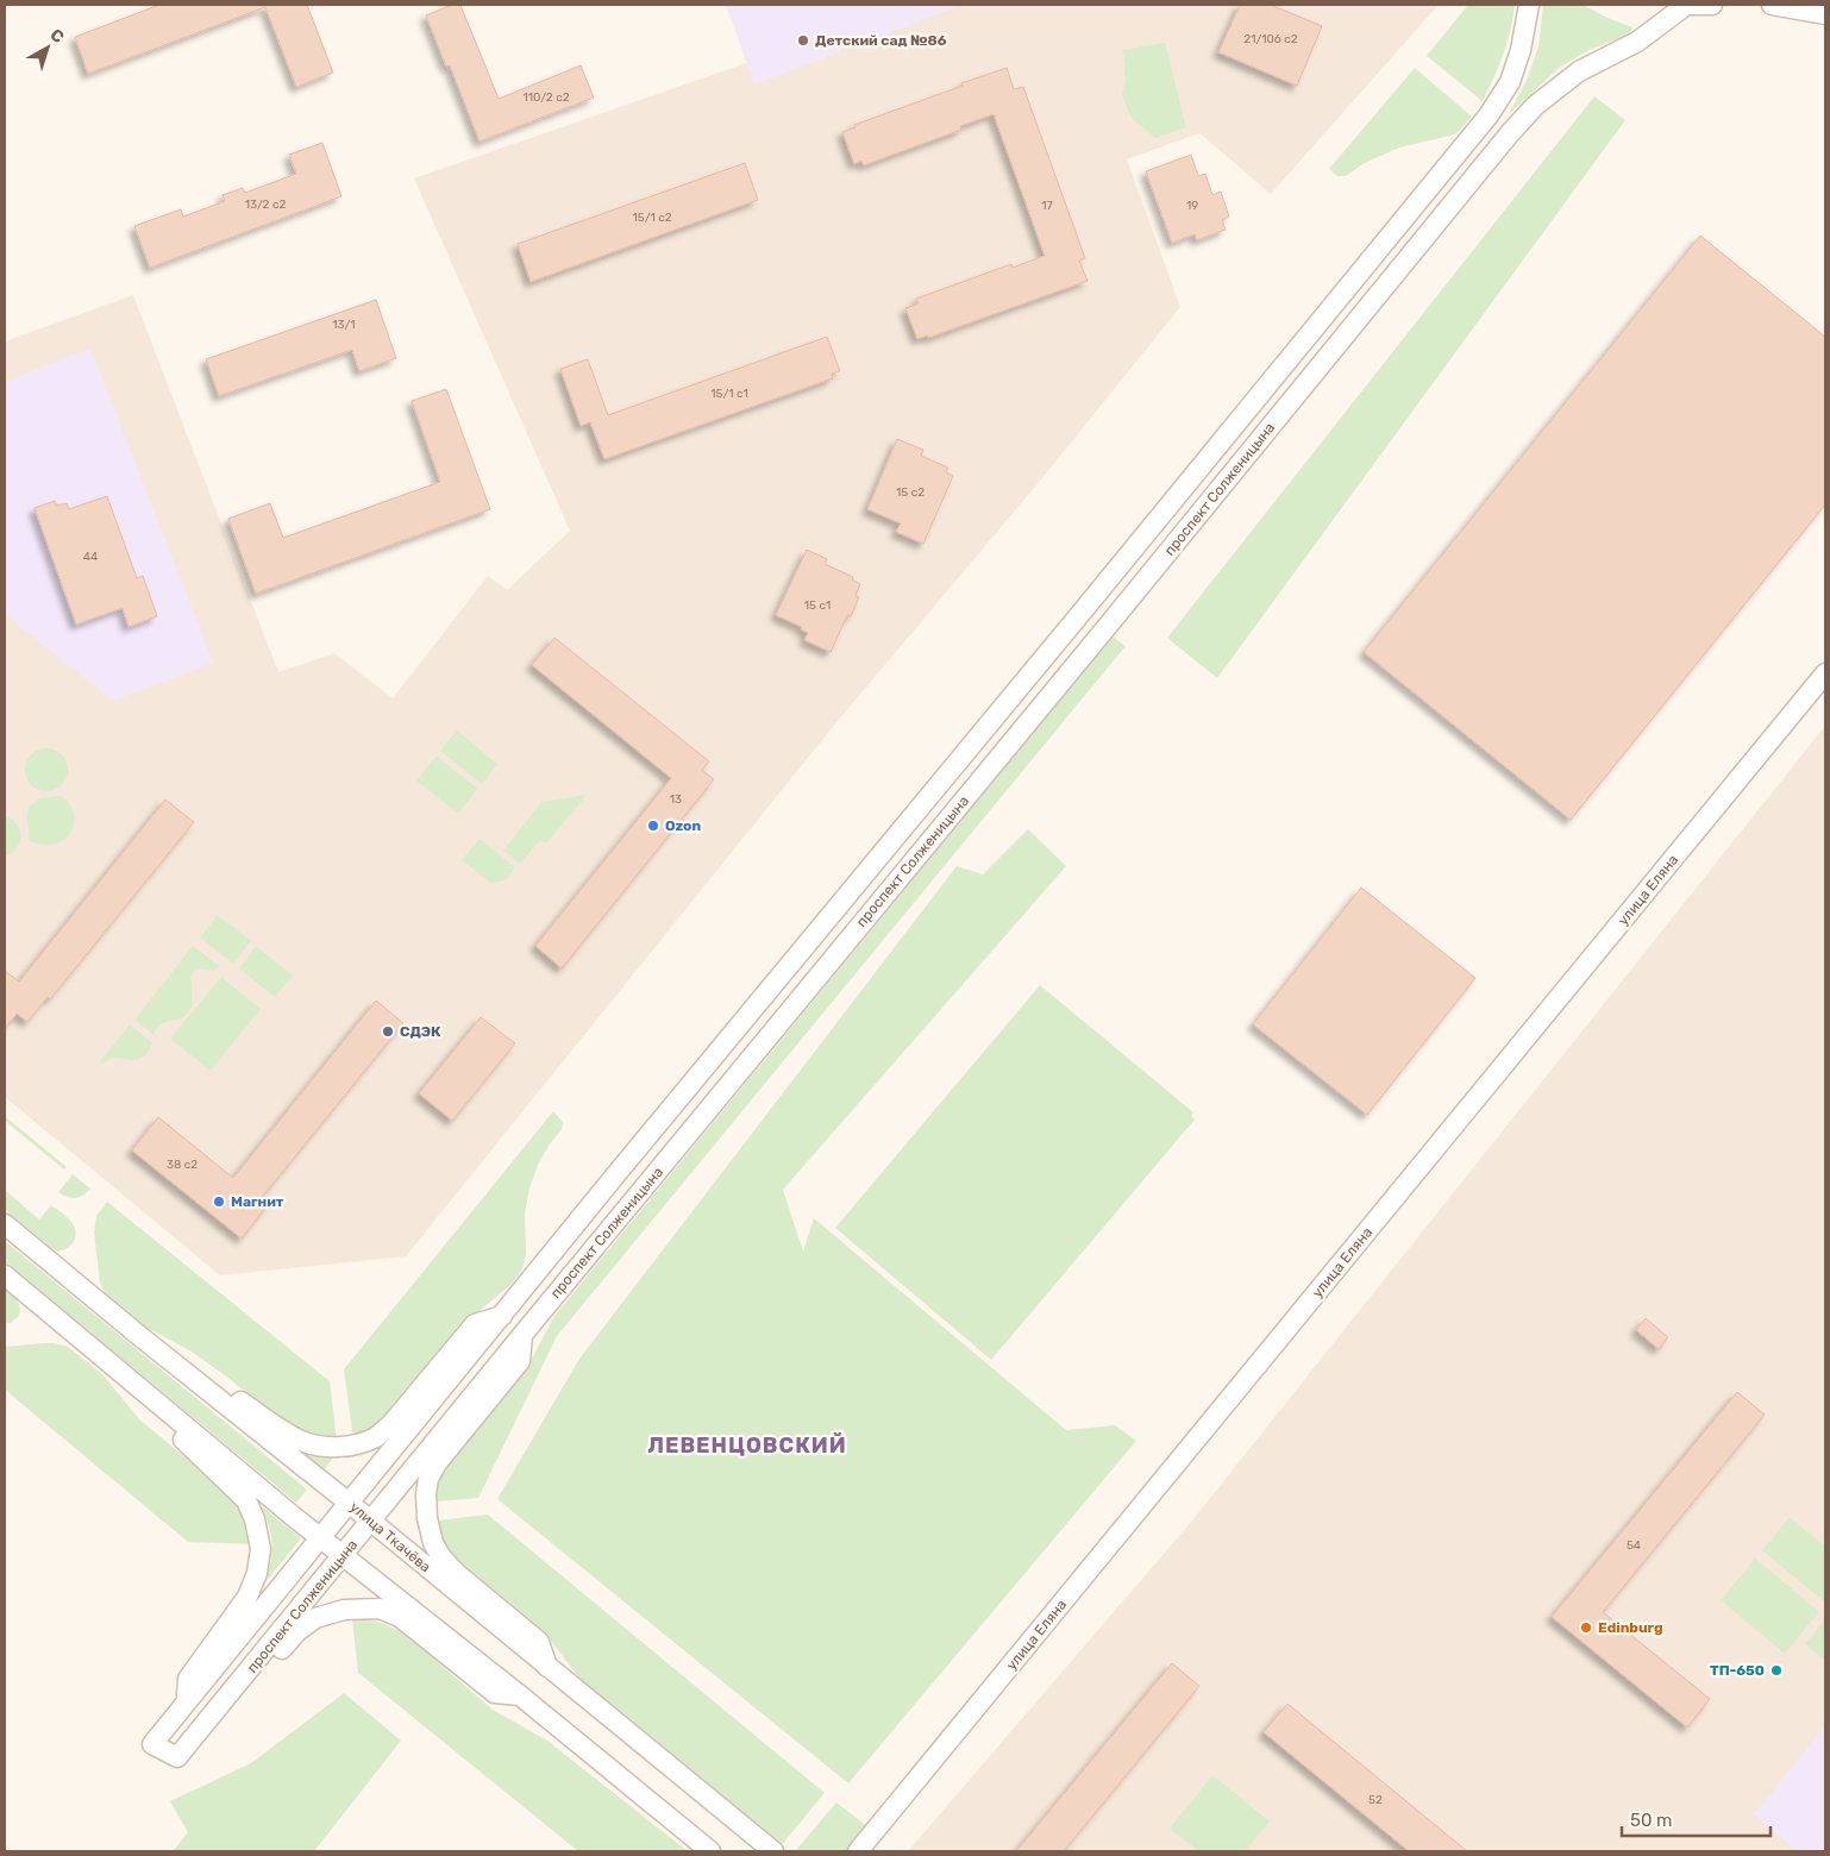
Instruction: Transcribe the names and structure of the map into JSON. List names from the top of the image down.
{
  "streets": {
    "street": ["проспект Солженицына", "улица Еляна", "улица Ткачёва"]
  },
  "crossings": [
    ["проспект Солженицына", "улица Ткачёва"]
  ],
  "districts": ["ЛЕВЕНЦОВСКИЙ"],
  "places": [
    "Детский сад №86",
    "Ozon",
    "СДЭК",
    "Магнит",
    "Edinburg",
    "ТП-650"
  ],
  "house_numbers": [
    "21/106 c2",
    "110/2 с2",
    "13/2 с2",
    "17",
    "19",
    "15/1 с2",
    "13/1",
    "15/1 с1",
    "15 с2",
    "44",
    "15 с1",
    "13",
    "38 с2",
    "54",
    "52"
  ],
  "scale_bar": "50 m",
  "north": "top right"
}
